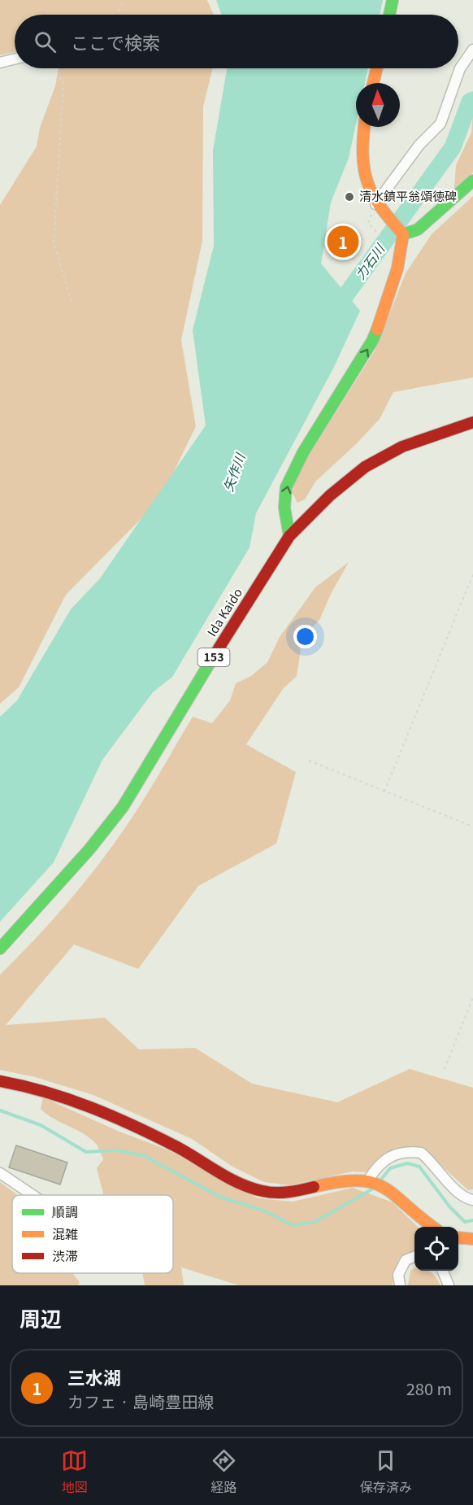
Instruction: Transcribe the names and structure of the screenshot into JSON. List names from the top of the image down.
{
  "streets": {
    "main road": ["Ida Kaido", "153"]
  },
  "water": ["力石川", "矢作川"],
  "places": ["清水鎮平翁頌徳碑"],
  "legend": ["順調", "混雑", "渋滞"],
  "north": "top",
  "page": {
    "search": "ここで検索",
    "pins": "1",
    "heading": "周辺",
    "list": [
      {
        "mark": "1",
        "name": "三水湖",
        "note": "カフェ · 島崎豊田線",
        "value": "280 m"
      }
    ],
    "nav": ["地図", "経路", "保存済み"]
  }
}
